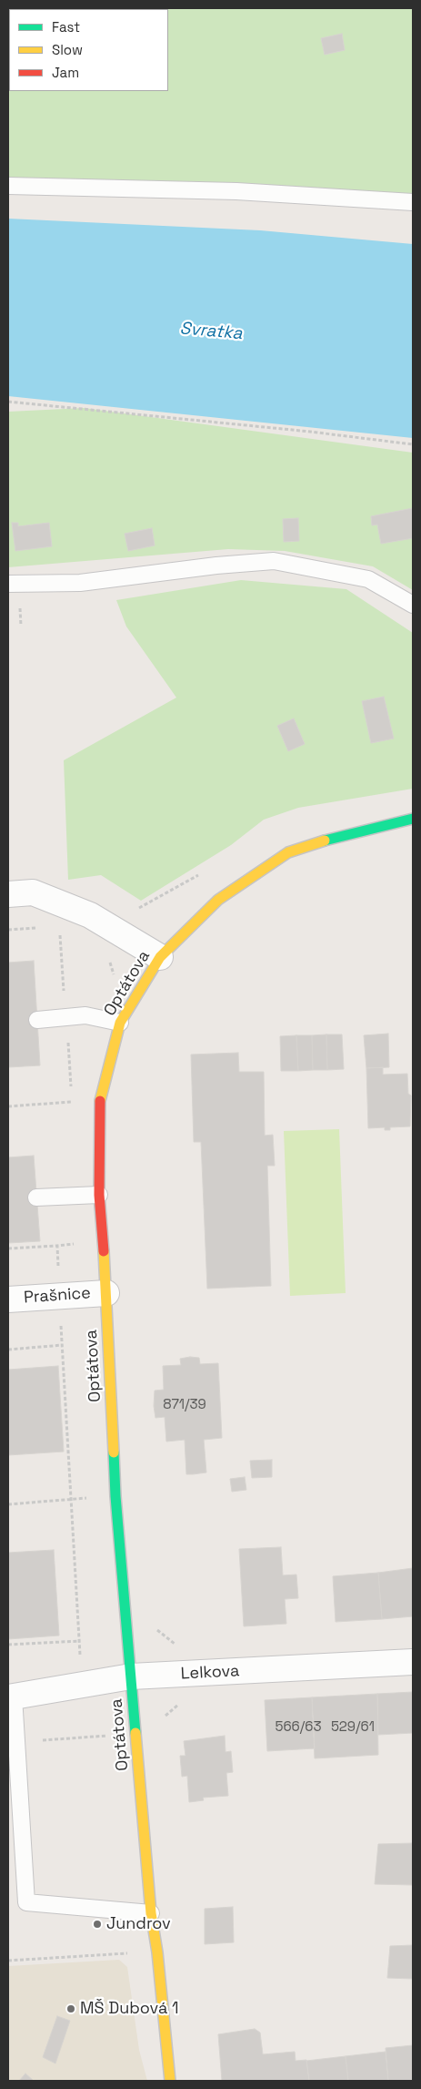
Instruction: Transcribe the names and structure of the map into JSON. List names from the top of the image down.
{
  "streets": {
    "street": ["Optátova", "Prašnice", "Lelkova"]
  },
  "crossings": [
    ["Optátova", "Prašnice"],
    ["Optátova", "Lelkova"]
  ],
  "water": ["Svratka"],
  "places": ["Jundrov", "MŠ Dubová 1"],
  "house_numbers": ["871/39", "566/63", "529/61"],
  "legend": ["Fast", "Slow", "Jam"]
}
